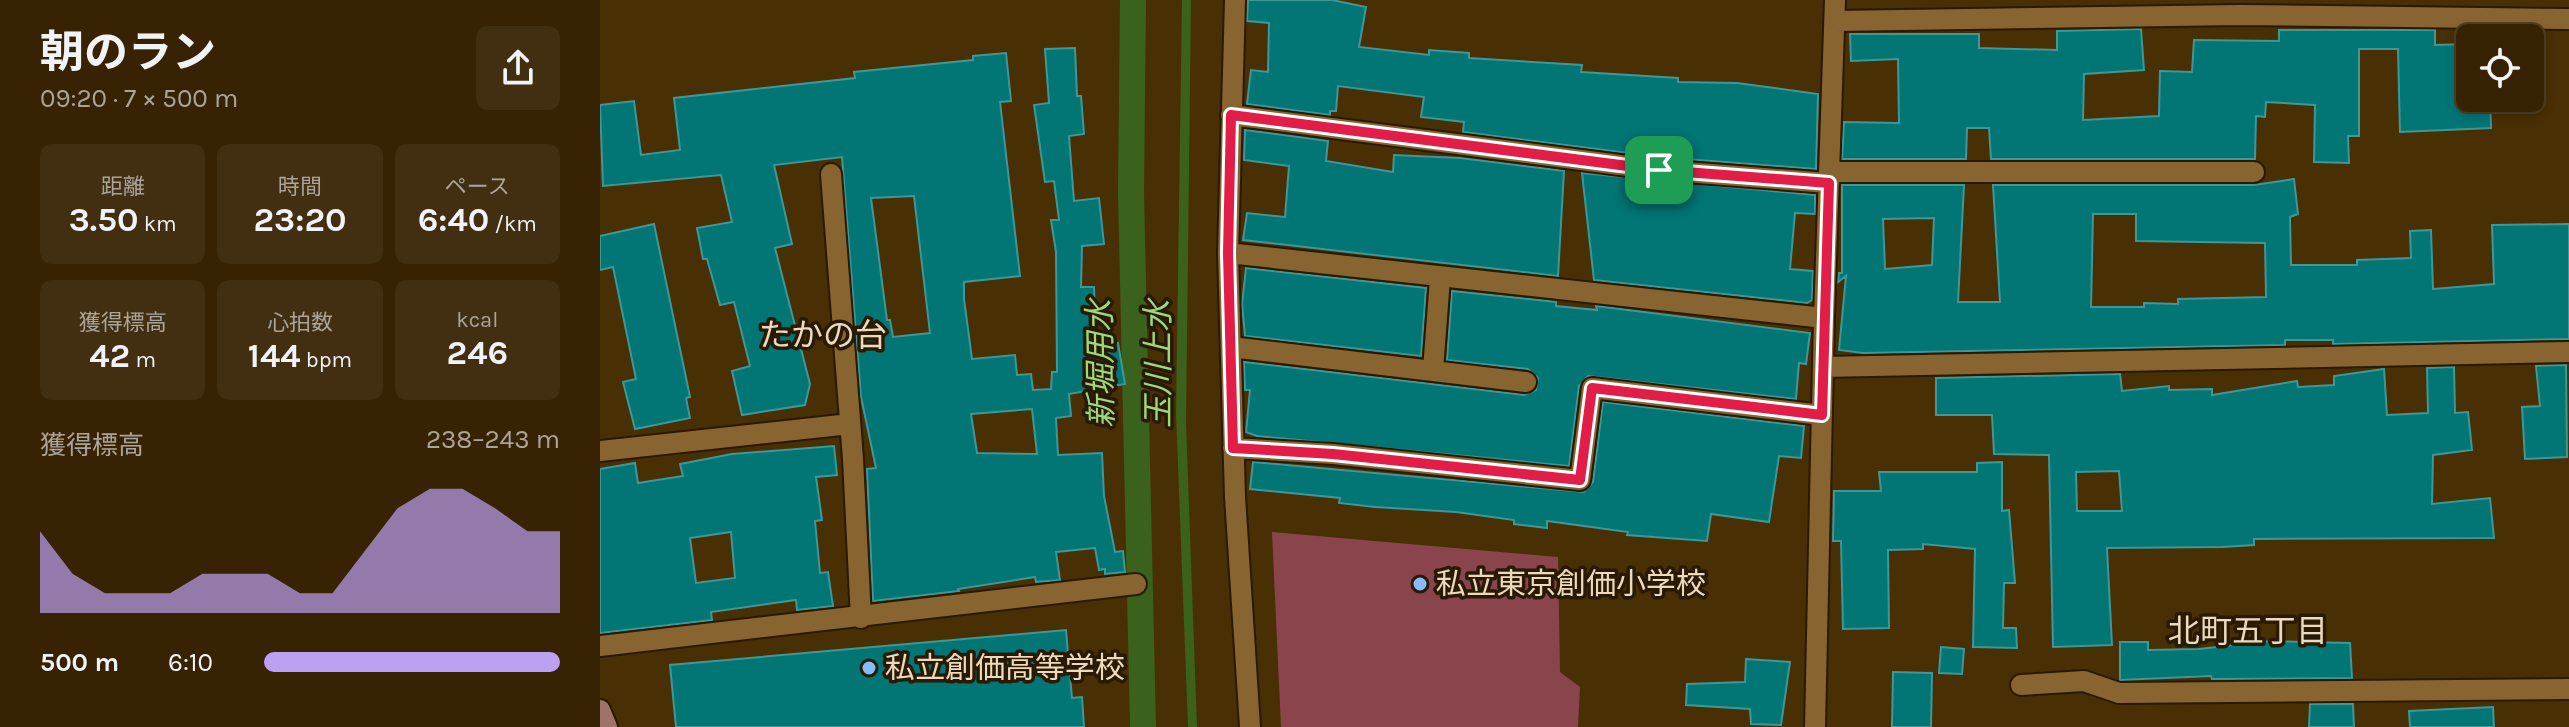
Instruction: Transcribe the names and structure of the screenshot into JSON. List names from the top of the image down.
{
  "districts": ["たかの台", "北町五丁目"],
  "water": ["新堀用水", "玉川上水"],
  "places": ["私立東京創価小学校", "私立創価高等学校"],
  "page": {
    "heading": ["朝のラン", "09:20 · 7 × 500 m"],
    "stats": [
      ["距離", "3.50 km"],
      ["時間", "23:20"],
      ["ペース", "6:40 /km"],
      ["獲得標高", "42 m"],
      ["心拍数", "144 bpm"],
      ["kcal", "246"]
    ],
    "chart": ["獲得標高", "238–243 m"],
    "list": [
      {
        "name": "500 m",
        "note": "6:10"
      }
    ]
  }
}
